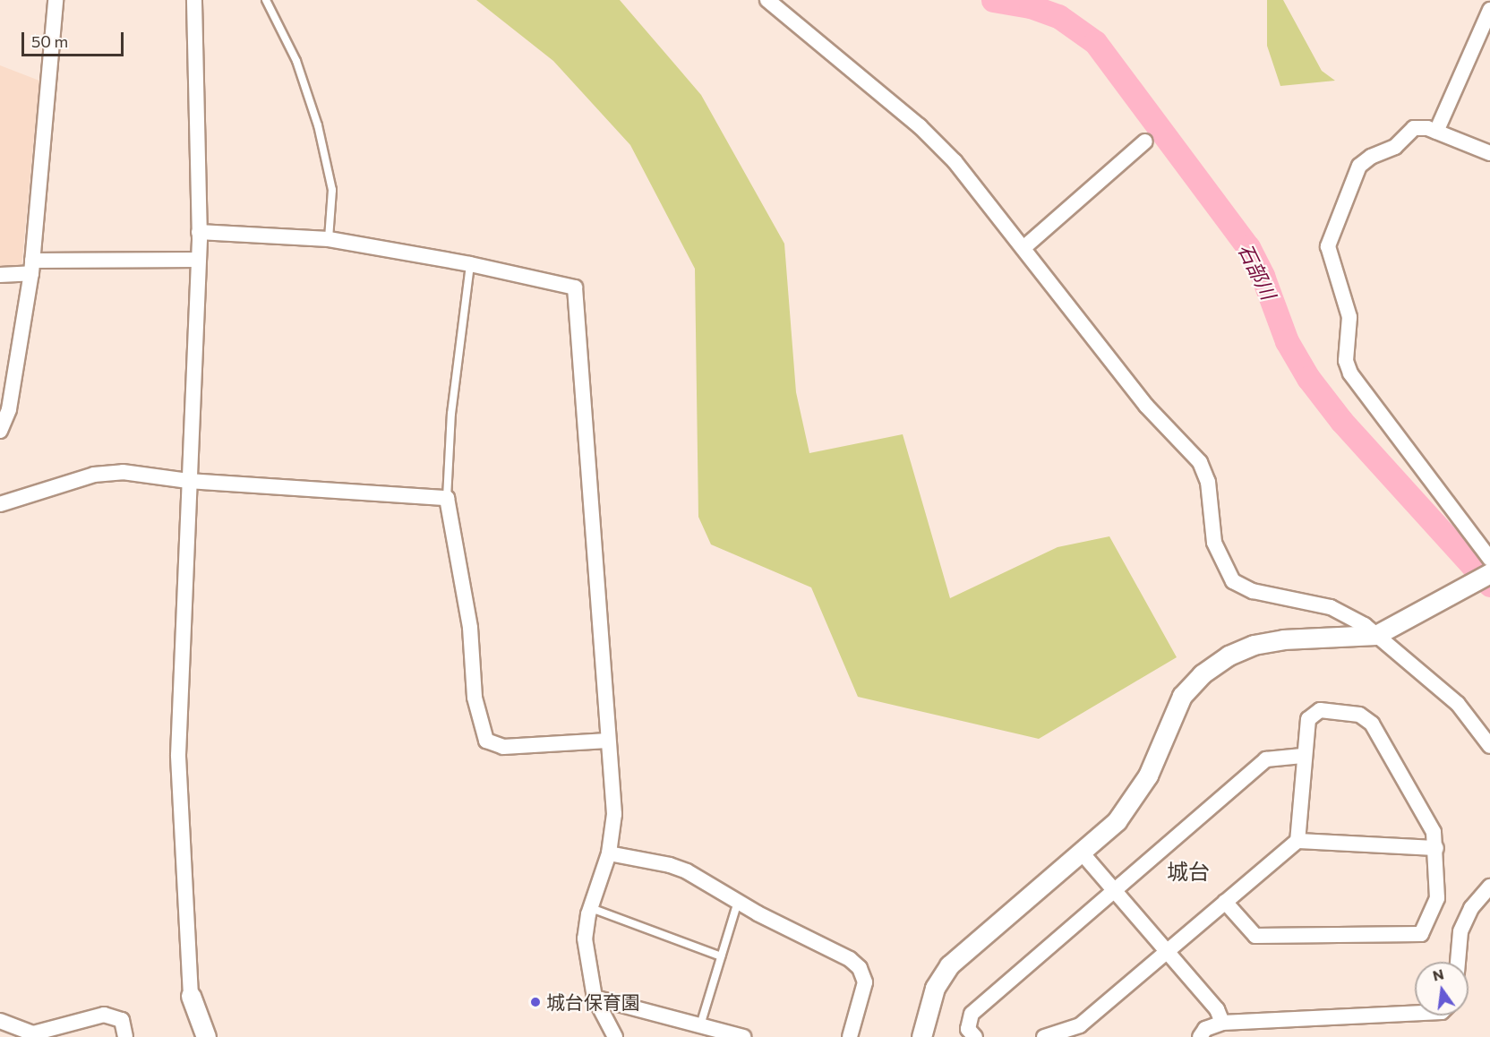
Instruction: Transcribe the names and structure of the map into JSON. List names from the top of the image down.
{
  "districts": ["城台"],
  "water": ["石部川"],
  "places": ["城台保育園"],
  "scale_bar": "50 m",
  "north": "top"
}
